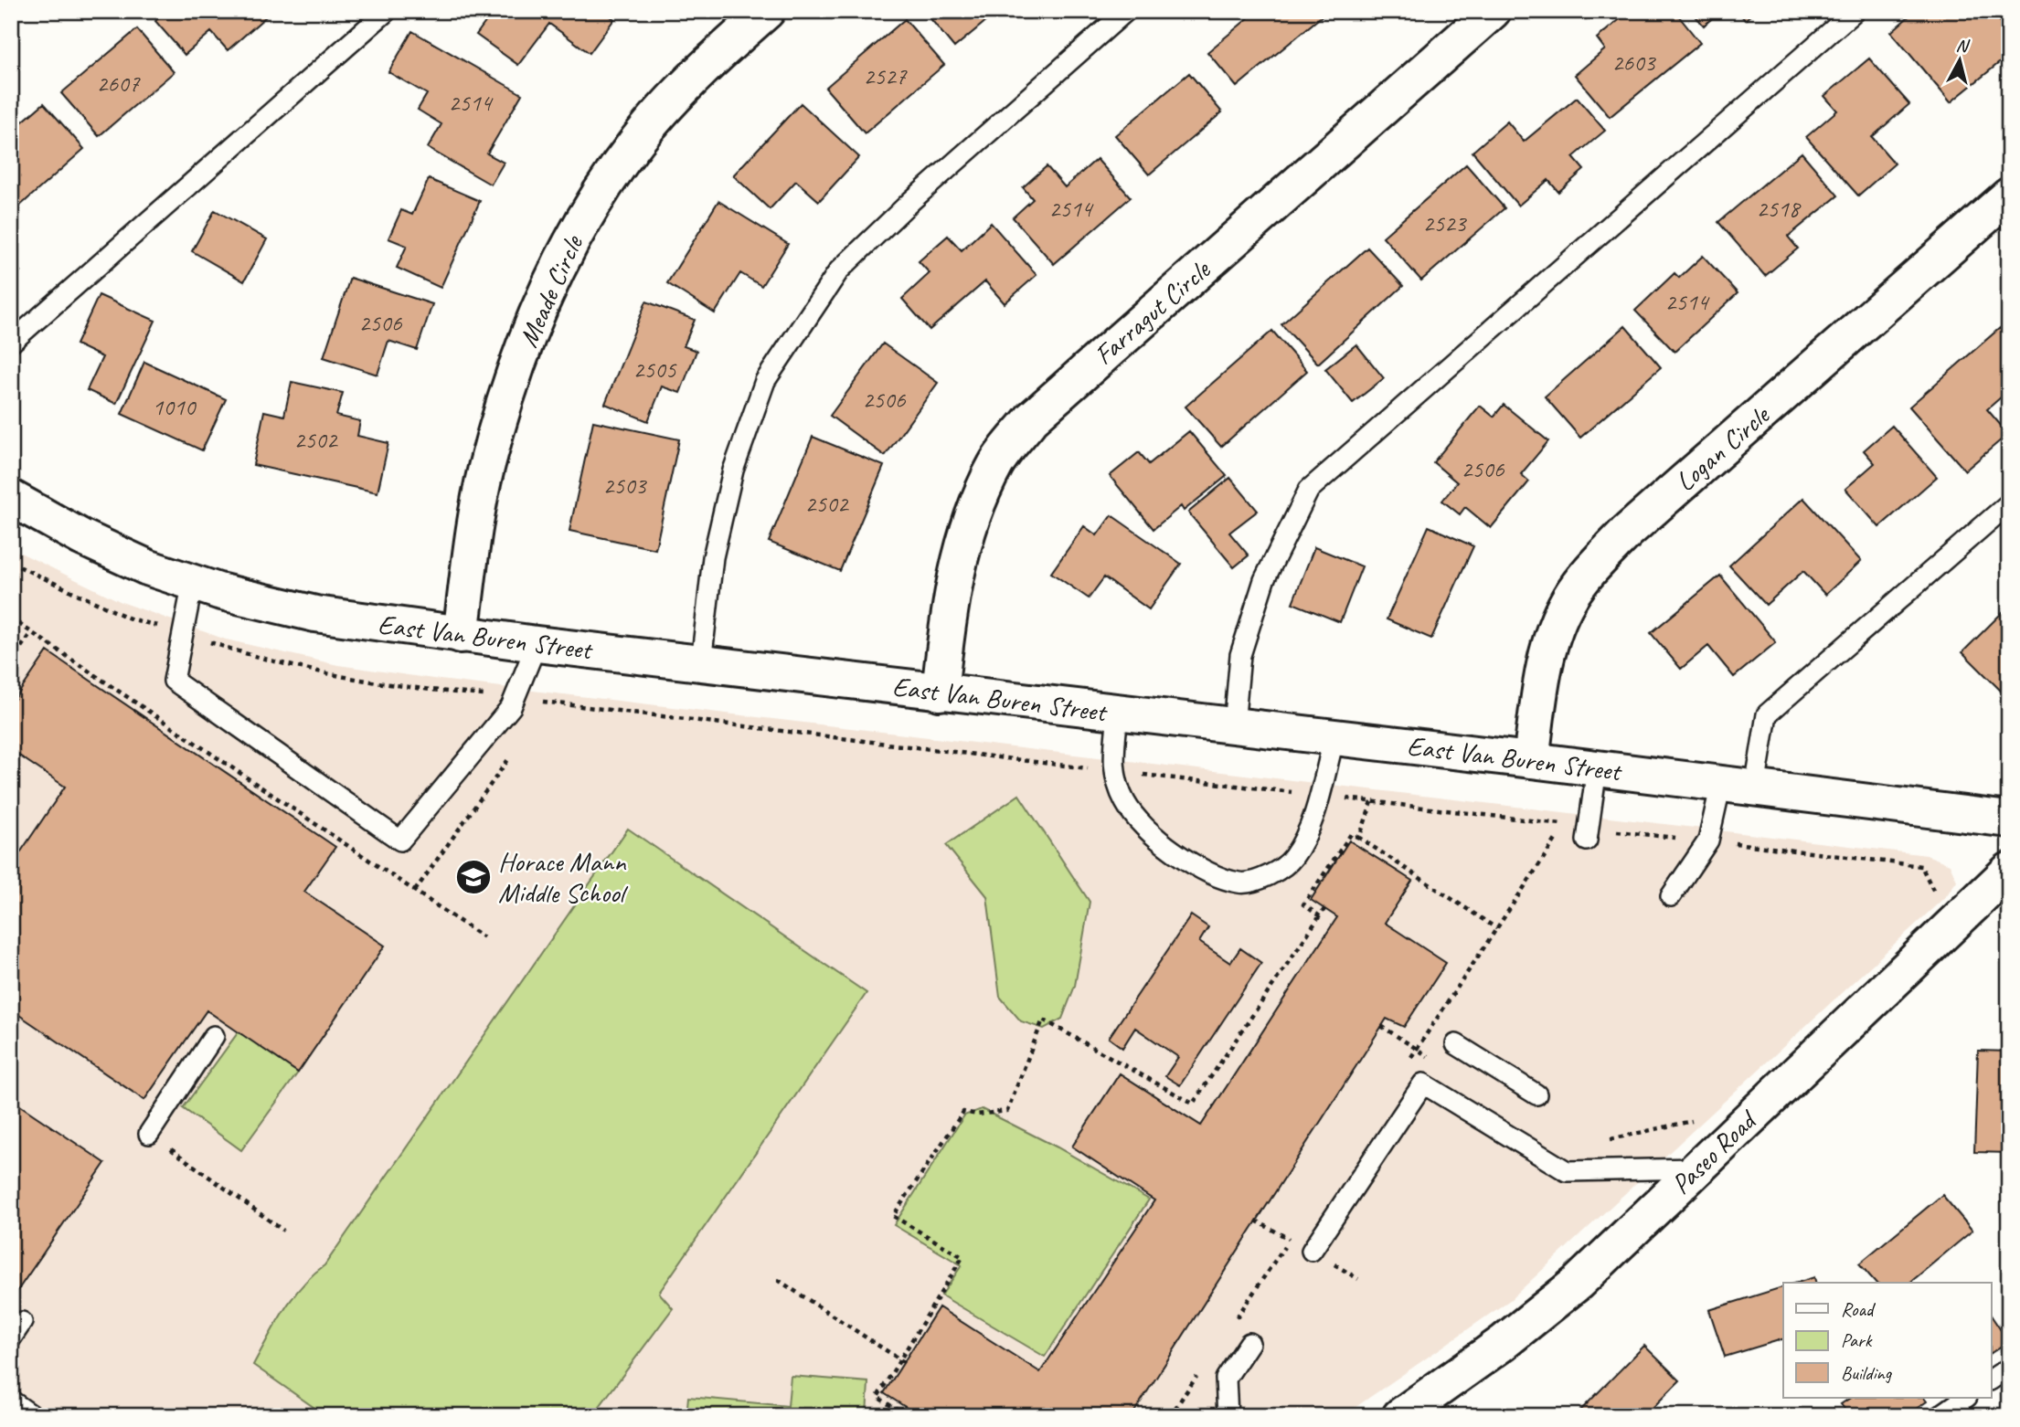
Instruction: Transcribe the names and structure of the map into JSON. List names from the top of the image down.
{
  "streets": {
    "street": [
      "Meade Circle",
      "Farragut Circle",
      "Logan Circle",
      "East Van Buren Street",
      "Paseo Road"
    ]
  },
  "crossings": [
    ["Meade Circle", "East Van Buren Street"],
    ["Farragut Circle", "East Van Buren Street"],
    ["Logan Circle", "East Van Buren Street"]
  ],
  "places": {
    "school or university": ["Horace Mann Middle School"]
  },
  "house_numbers": [
    "2603",
    "2527",
    "2607",
    "2514",
    "2514",
    "2518",
    "2523",
    "2514",
    "2506",
    "2505",
    "2506",
    "1010",
    "2502",
    "2506",
    "2503",
    "2502"
  ],
  "legend": ["Road", "Park", "Building"],
  "north": "top"
}
